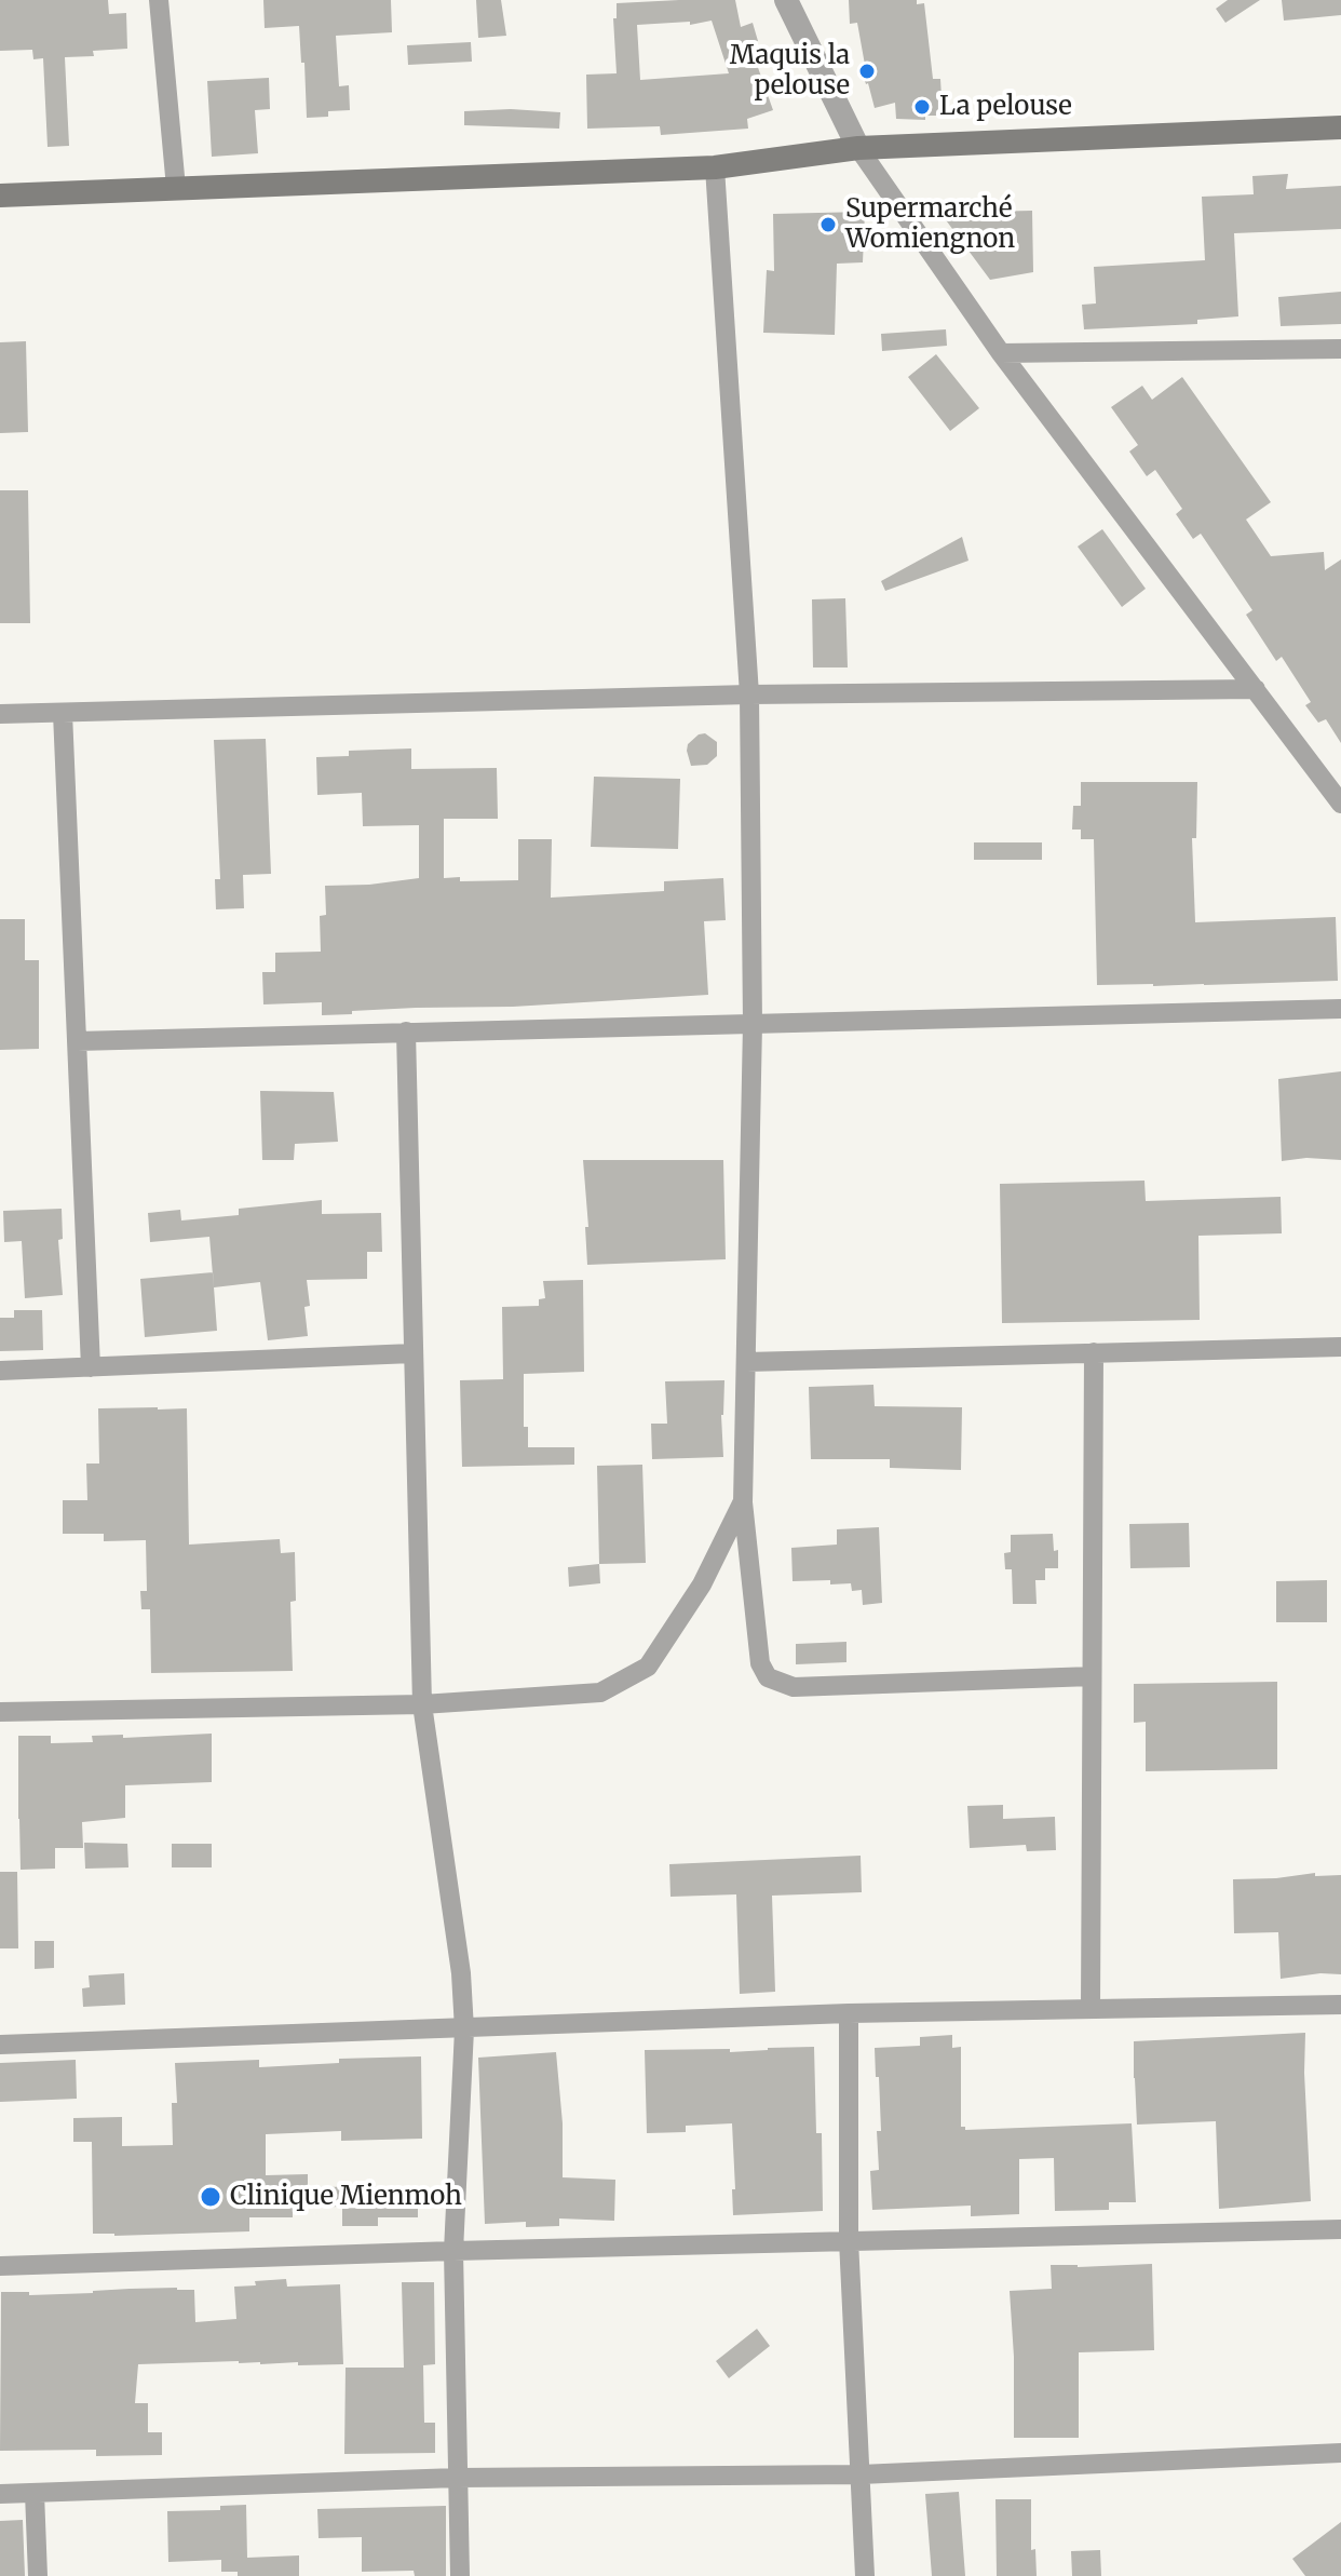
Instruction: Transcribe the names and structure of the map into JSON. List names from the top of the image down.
{
  "places": [
    "Maquis la pelouse",
    "La pelouse",
    "Supermarché Womiengnon",
    "Clinique Mienmoh"
  ]
}
